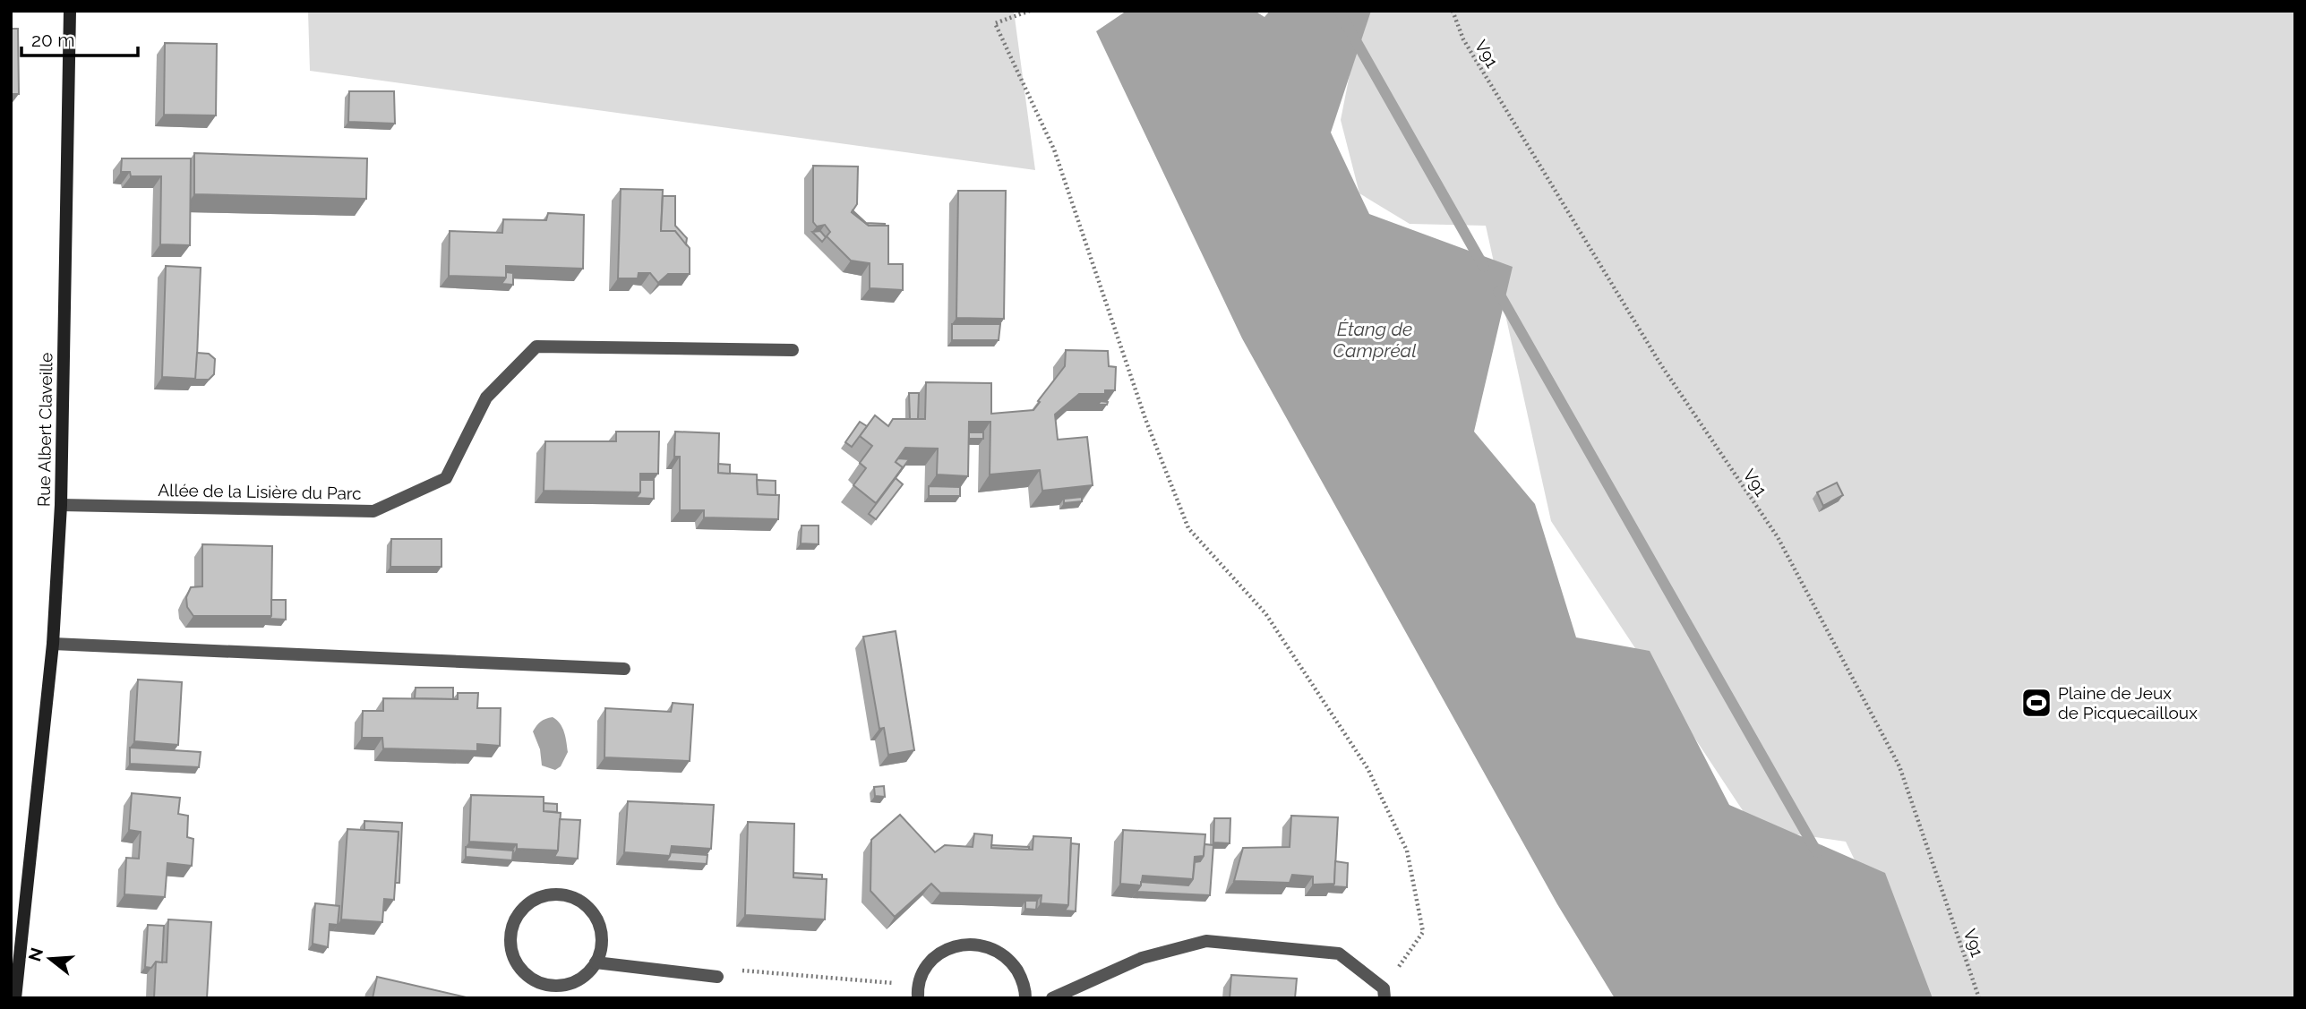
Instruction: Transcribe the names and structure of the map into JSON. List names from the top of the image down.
{
  "streets": {
    "main road": ["Rue Albert Claveille"],
    "street": ["Allée de la Lisière du Parc"],
    "path": ["V91"]
  },
  "crossings": [
    ["Rue Albert Claveille", "Allée de la Lisière du Parc"]
  ],
  "water": ["Étang de Campréal"],
  "places": {
    "sports": ["Plaine de Jeux de Picquecailloux"]
  },
  "scale_bar": "20 m",
  "north": "left"
}
